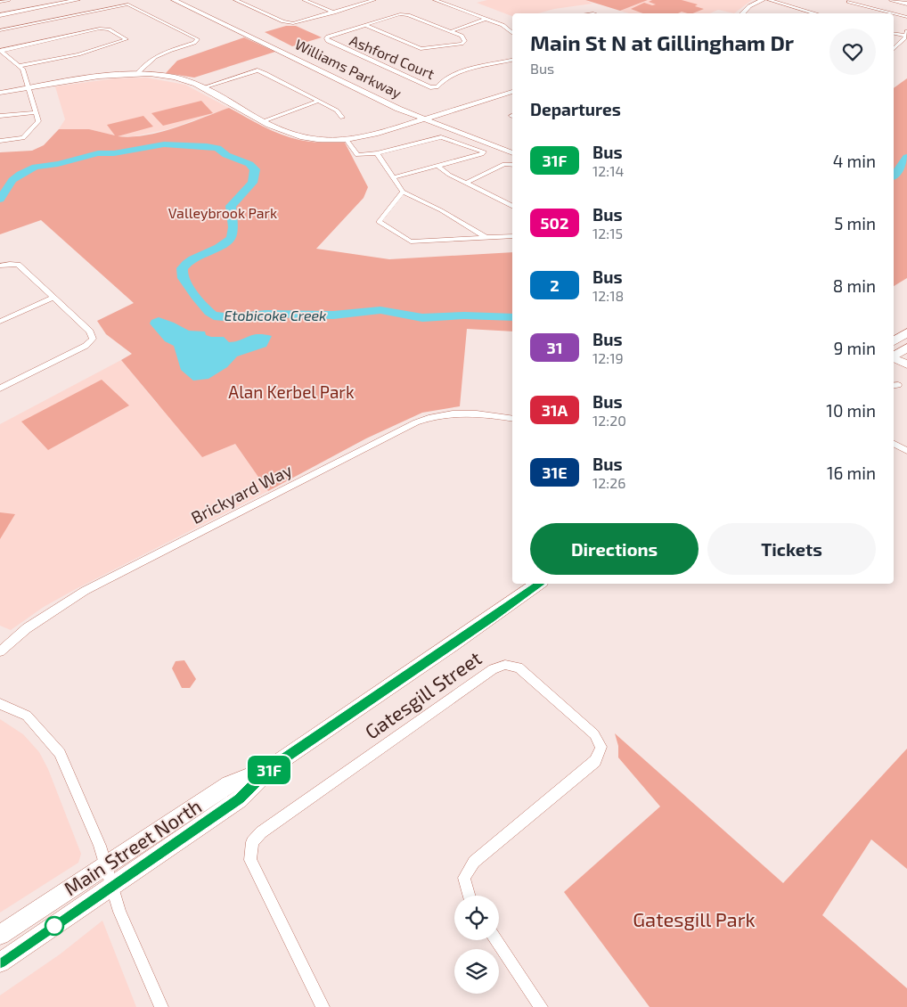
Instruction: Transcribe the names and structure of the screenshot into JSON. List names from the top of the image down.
{
  "streets": {
    "main road": ["Williams Parkway", "Main Street North"],
    "street": ["Ashford Court", "Brickyard Way", "Gatesgill Street"]
  },
  "water": ["Etobicoke Creek"],
  "parks": ["Valleybrook Park", "Alan Kerbel Park", "Gatesgill Park"],
  "lines": ["bus line 31F"],
  "page": {
    "on_map": "31F",
    "heading": [
      ["Main St N at Gillingham Dr", "Bus"],
      "Departures"
    ],
    "list": [
      {
        "mark": "31F",
        "name": "Bus",
        "note": "12:14",
        "value": "4 min"
      },
      {
        "mark": "502",
        "name": "Bus",
        "note": "12:15",
        "value": "5 min"
      },
      {
        "mark": "2",
        "name": "Bus",
        "note": "12:18",
        "value": "8 min"
      },
      {
        "mark": "31",
        "name": "Bus",
        "note": "12:19",
        "value": "9 min"
      },
      {
        "mark": "31A",
        "name": "Bus",
        "note": "12:20",
        "value": "10 min"
      },
      {
        "mark": "31E",
        "name": "Bus",
        "note": "12:26",
        "value": "16 min"
      }
    ],
    "buttons": ["Directions", "Tickets"]
  }
}
